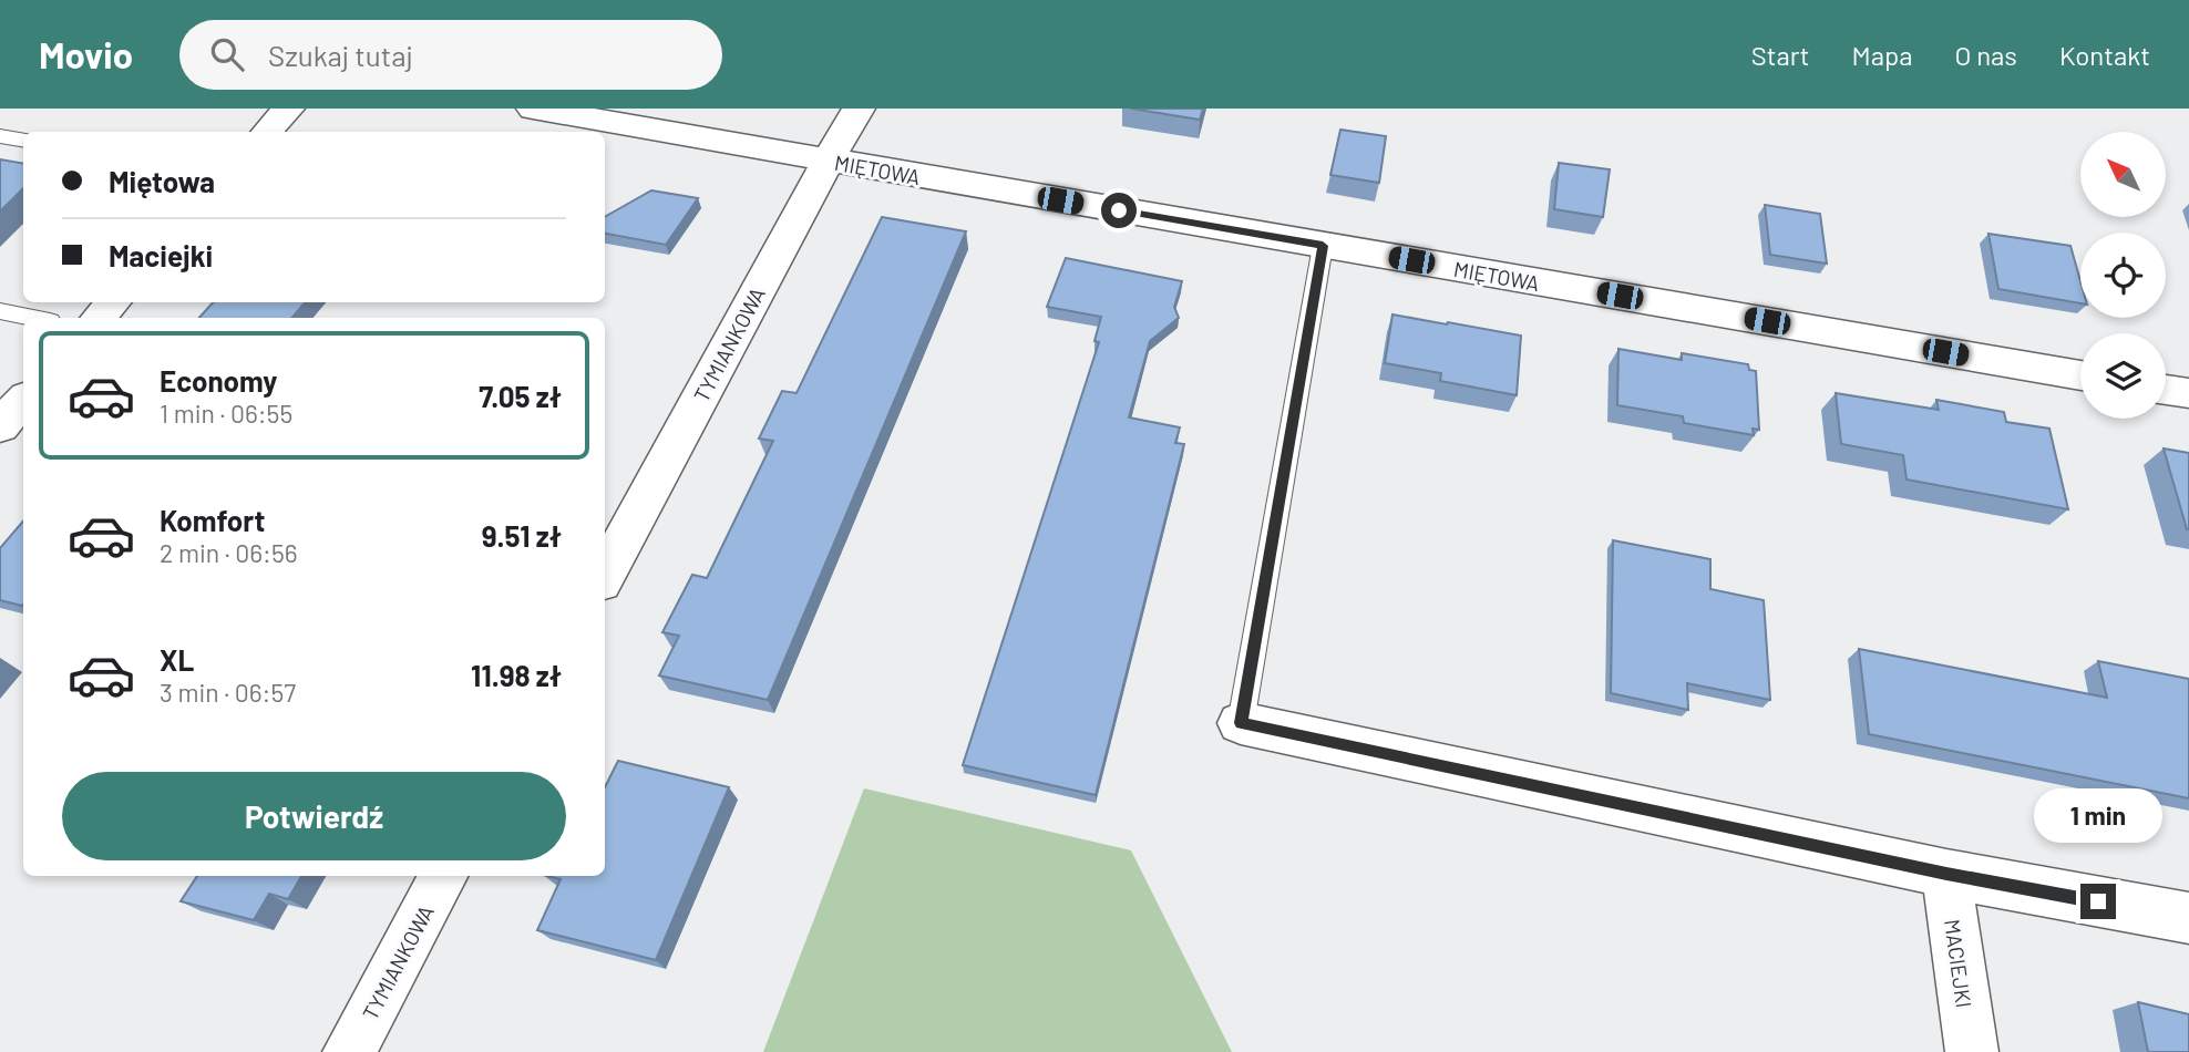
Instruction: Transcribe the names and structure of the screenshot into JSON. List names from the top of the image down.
{
  "streets": {
    "street": ["MIĘTOWA", "TYMIANKOWA", "MACIEJKI"]
  },
  "crossings": [
    ["MIĘTOWA", "TYMIANKOWA"]
  ],
  "north": "top left",
  "page": {
    "header": "Movio",
    "search": "Szukaj tutaj",
    "nav": [
      "Start",
      "Mapa",
      "O nas",
      "Kontakt"
    ],
    "banner": ["Miętowa", "Maciejki"],
    "list": [
      {
        "name": "Economy",
        "note": "1 min · 06:55",
        "value": "7.05 zł"
      },
      {
        "name": "Komfort",
        "note": "2 min · 06:56",
        "value": "9.51 zł"
      },
      {
        "name": "XL",
        "note": "3 min · 06:57",
        "value": "11.98 zł"
      }
    ],
    "buttons": "Potwierdź",
    "bubble": "1 min"
  }
}
